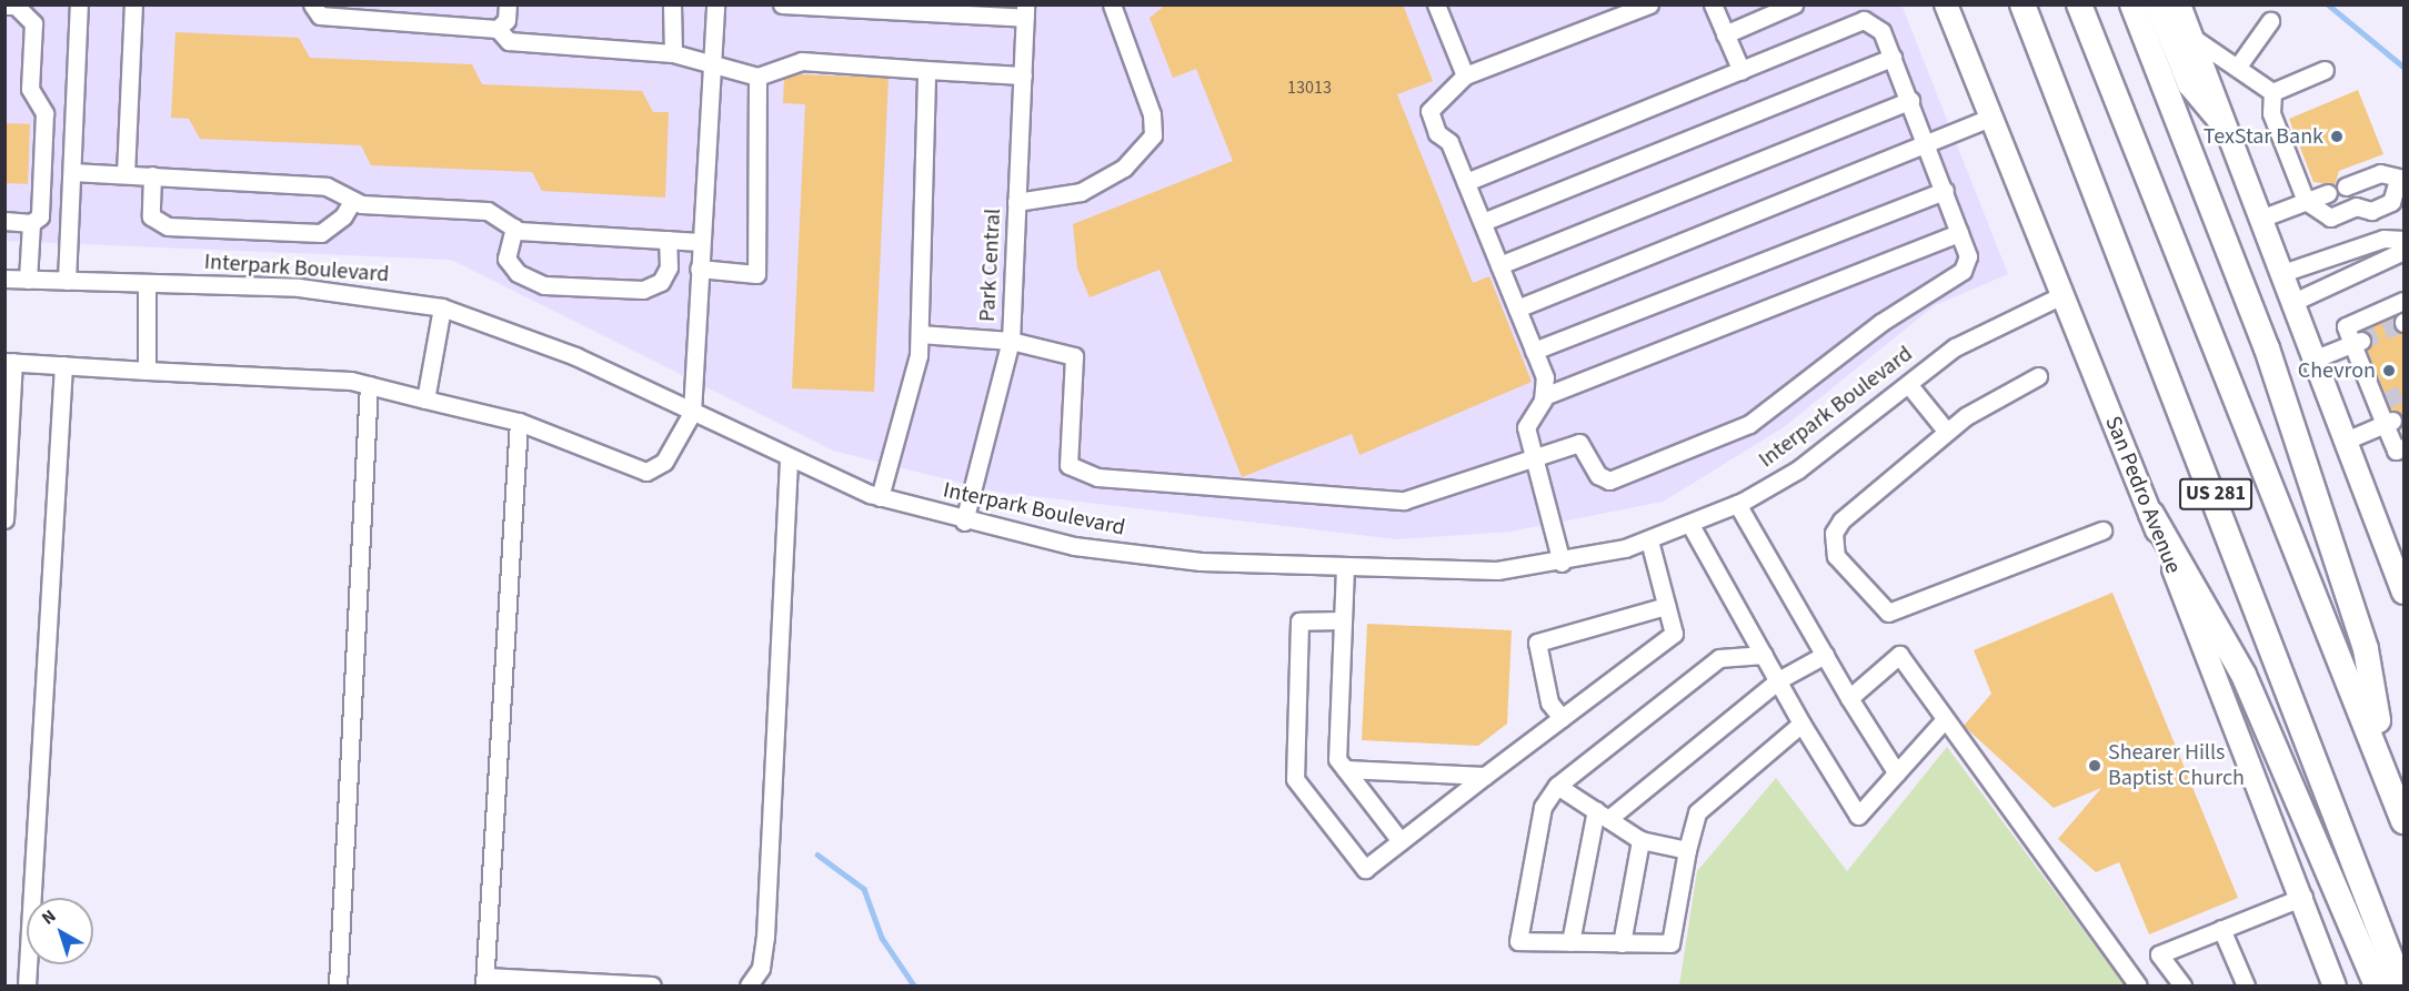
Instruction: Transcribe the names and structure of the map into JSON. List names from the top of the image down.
{
  "streets": {
    "highway": ["US 281"],
    "main road": ["San Pedro Avenue"],
    "street": ["Park Central", "Interpark Boulevard"]
  },
  "crossings": [
    ["Park Central", "Interpark Boulevard"],
    ["Interpark Boulevard", "San Pedro Avenue"]
  ],
  "places": ["TexStar Bank", "Chevron", "Shearer Hills Baptist Church"],
  "house_numbers": ["13013"],
  "north": "top left"
}
